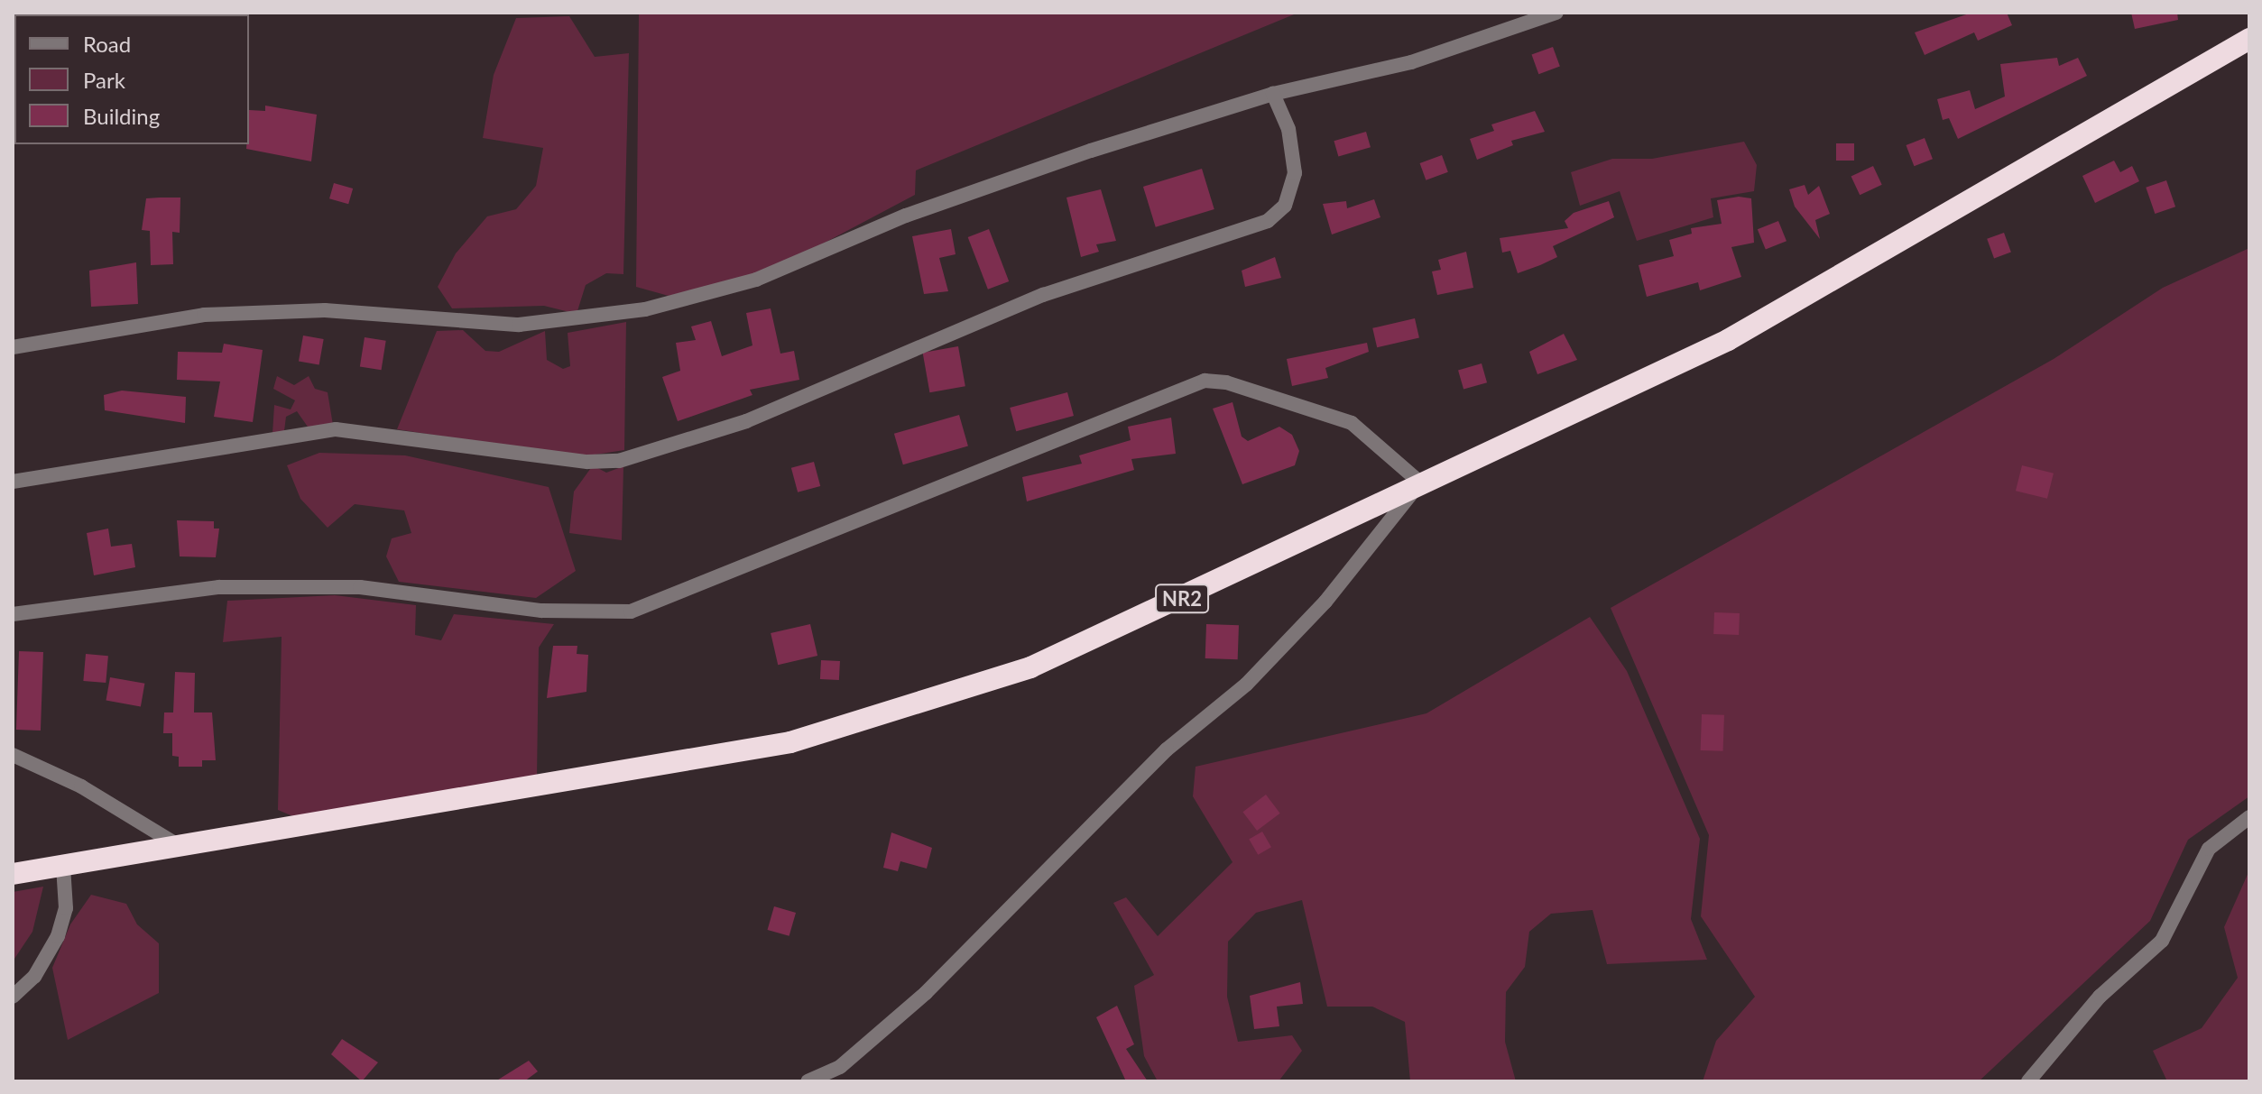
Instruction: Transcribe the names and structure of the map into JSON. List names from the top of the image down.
{
  "streets": {
    "highway": ["NR2"]
  },
  "legend": ["Road", "Park", "Building"]
}
